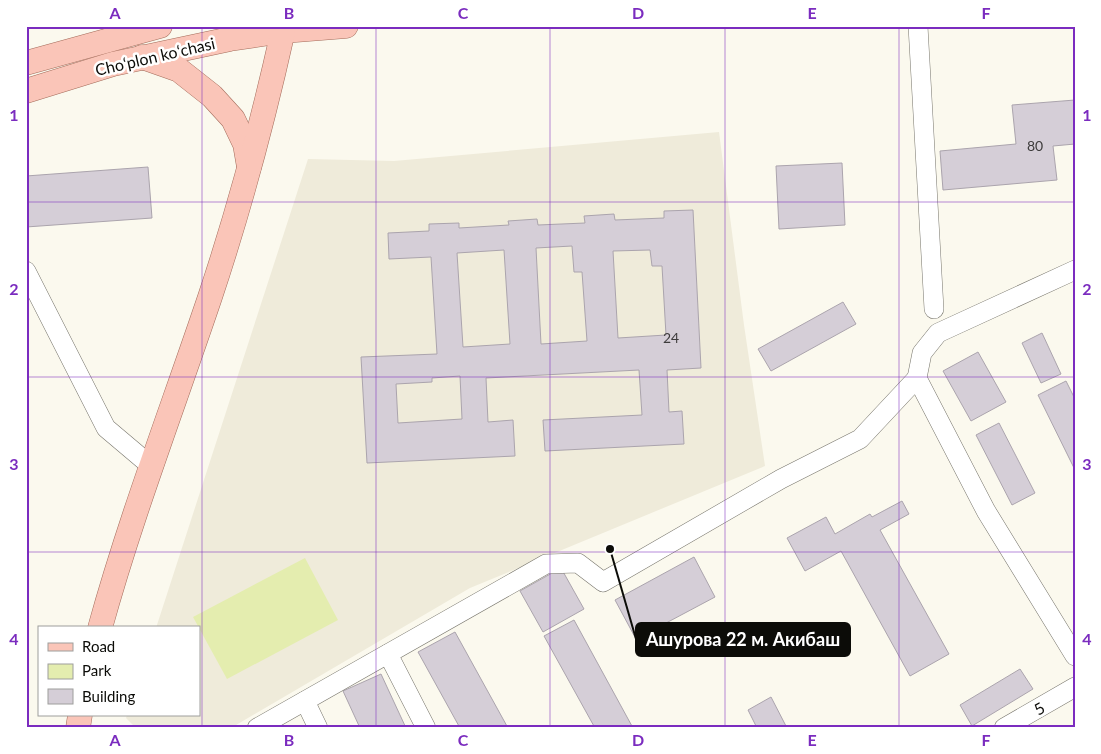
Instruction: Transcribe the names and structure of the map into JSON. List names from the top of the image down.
{
  "streets": {
    "main road": ["Choʻplon koʻchasi"],
    "street": ["5"]
  },
  "places": ["Ашурова 22 м. Акибаш"],
  "house_numbers": ["80", "24"],
  "legend": ["Road", "Park", "Building"],
  "grid": {
    "columns": [
      "A",
      "B",
      "C",
      "D",
      "E",
      "F"
    ],
    "rows": [
      "1",
      "2",
      "3",
      "4"
    ]
  }
}
